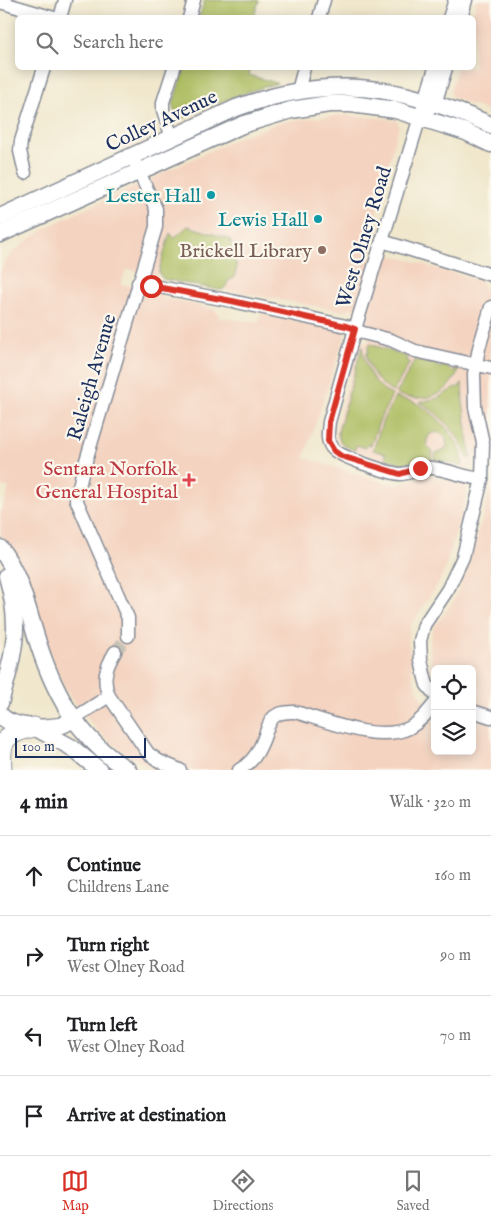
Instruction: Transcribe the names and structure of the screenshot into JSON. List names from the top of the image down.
{
  "streets": {
    "main road": ["Colley Avenue"],
    "street": ["West Olney Road", "Raleigh Avenue"]
  },
  "crossings": [
    ["Colley Avenue", "West Olney Road"],
    ["Colley Avenue", "Raleigh Avenue"]
  ],
  "places": {
    "other": ["Lester Hall", "Lewis Hall", "Brickell Library"],
    "health": ["Sentara Norfolk General Hospital"]
  },
  "scale_bar": "100 m",
  "page": {
    "search": "Search here",
    "scale": "100 m",
    "heading": ["4 min", "Walk · 320 m"],
    "list": [
      ["Continue", "Childrens Lane", "160 m"],
      ["Turn right", "West Olney Road", "90 m"],
      ["Turn left", "West Olney Road", "70 m"],
      "Arrive at destination"
    ],
    "nav": ["Map", "Directions", "Saved"]
  }
}
